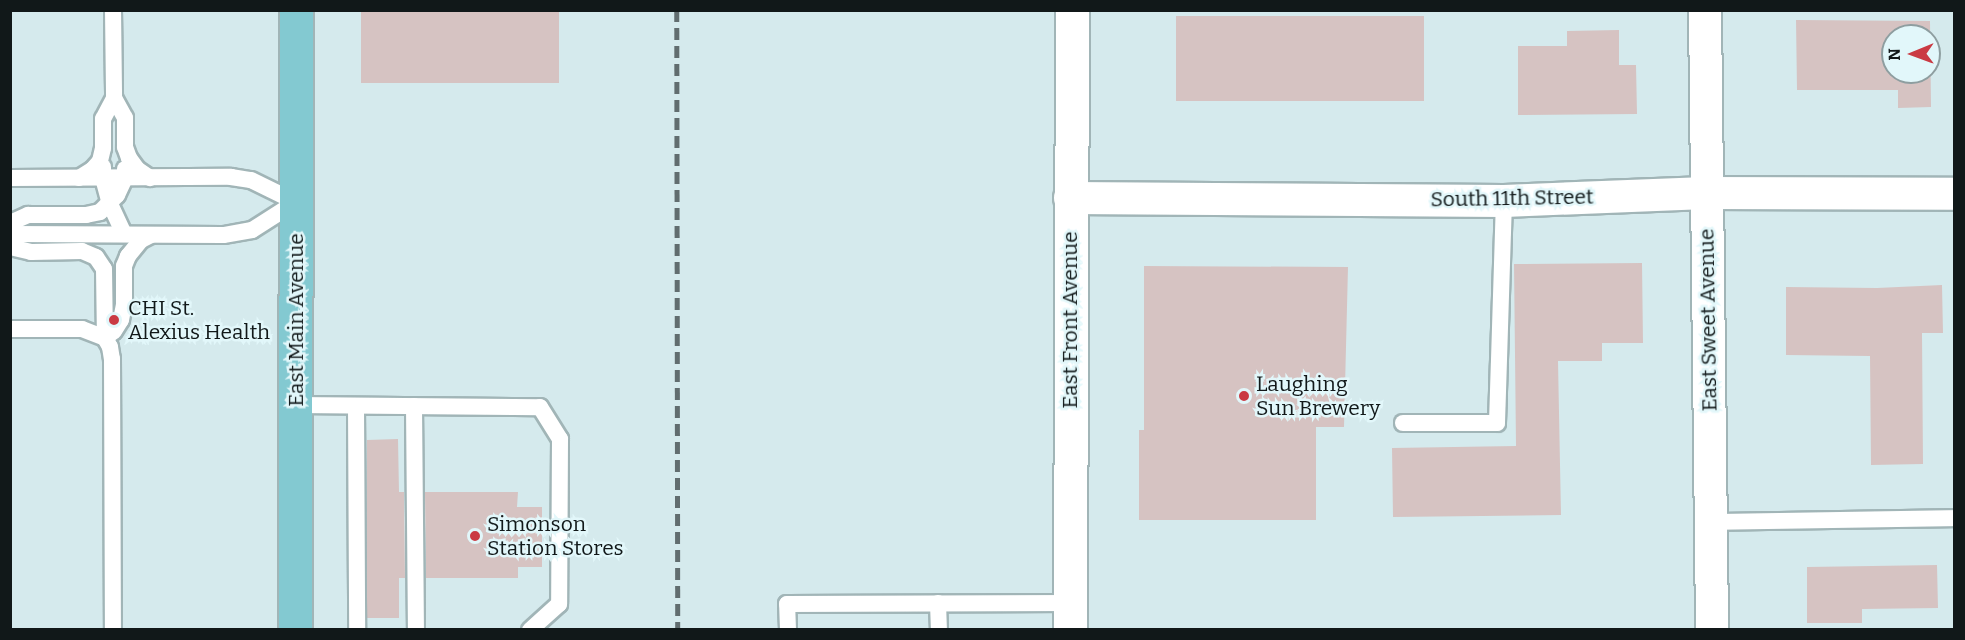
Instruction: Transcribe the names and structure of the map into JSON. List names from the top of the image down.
{
  "streets": {
    "main road": ["East Main Avenue"],
    "street": ["South 11th Street", "East Front Avenue", "East Sweet Avenue"]
  },
  "crossings": [
    ["South 11th Street", "East Front Avenue"],
    ["South 11th Street", "East Sweet Avenue"]
  ],
  "places": ["CHI St. Alexius Health", "Laughing Sun Brewery", "Simonson Station Stores"],
  "north": "left"
}
